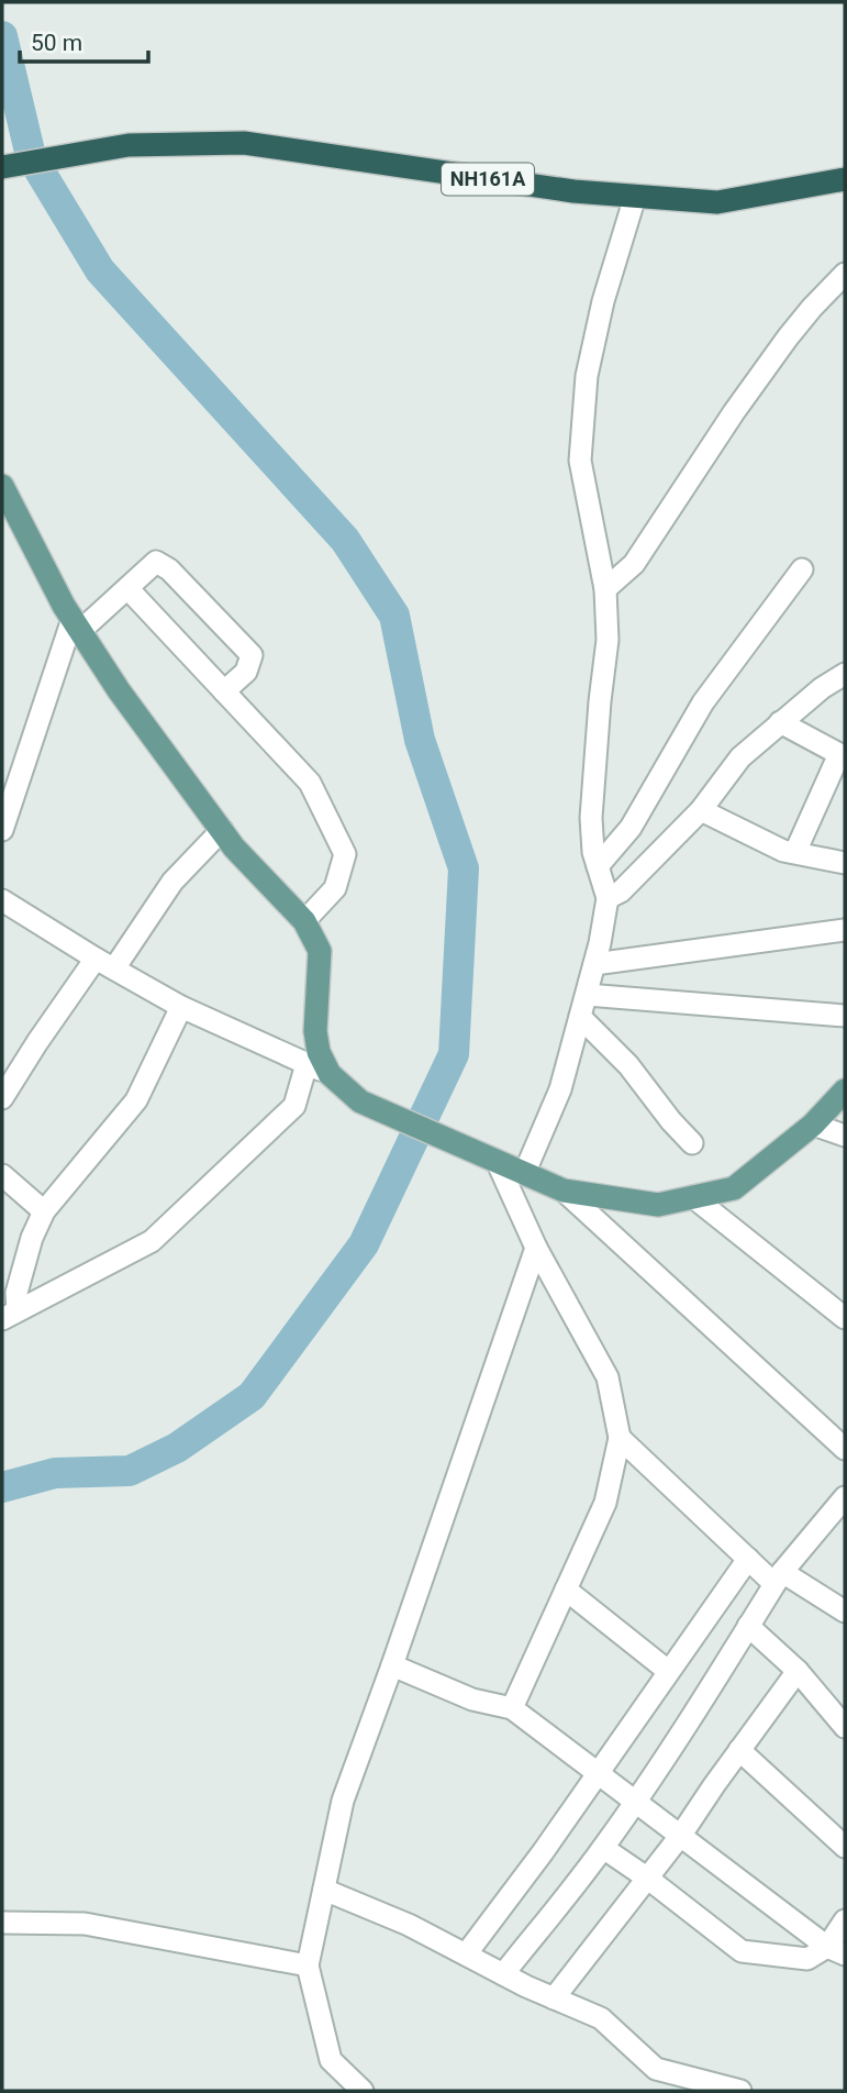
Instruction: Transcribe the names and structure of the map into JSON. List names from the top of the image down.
{
  "streets": {
    "highway": ["NH161A"]
  },
  "scale_bar": "50 m"
}
